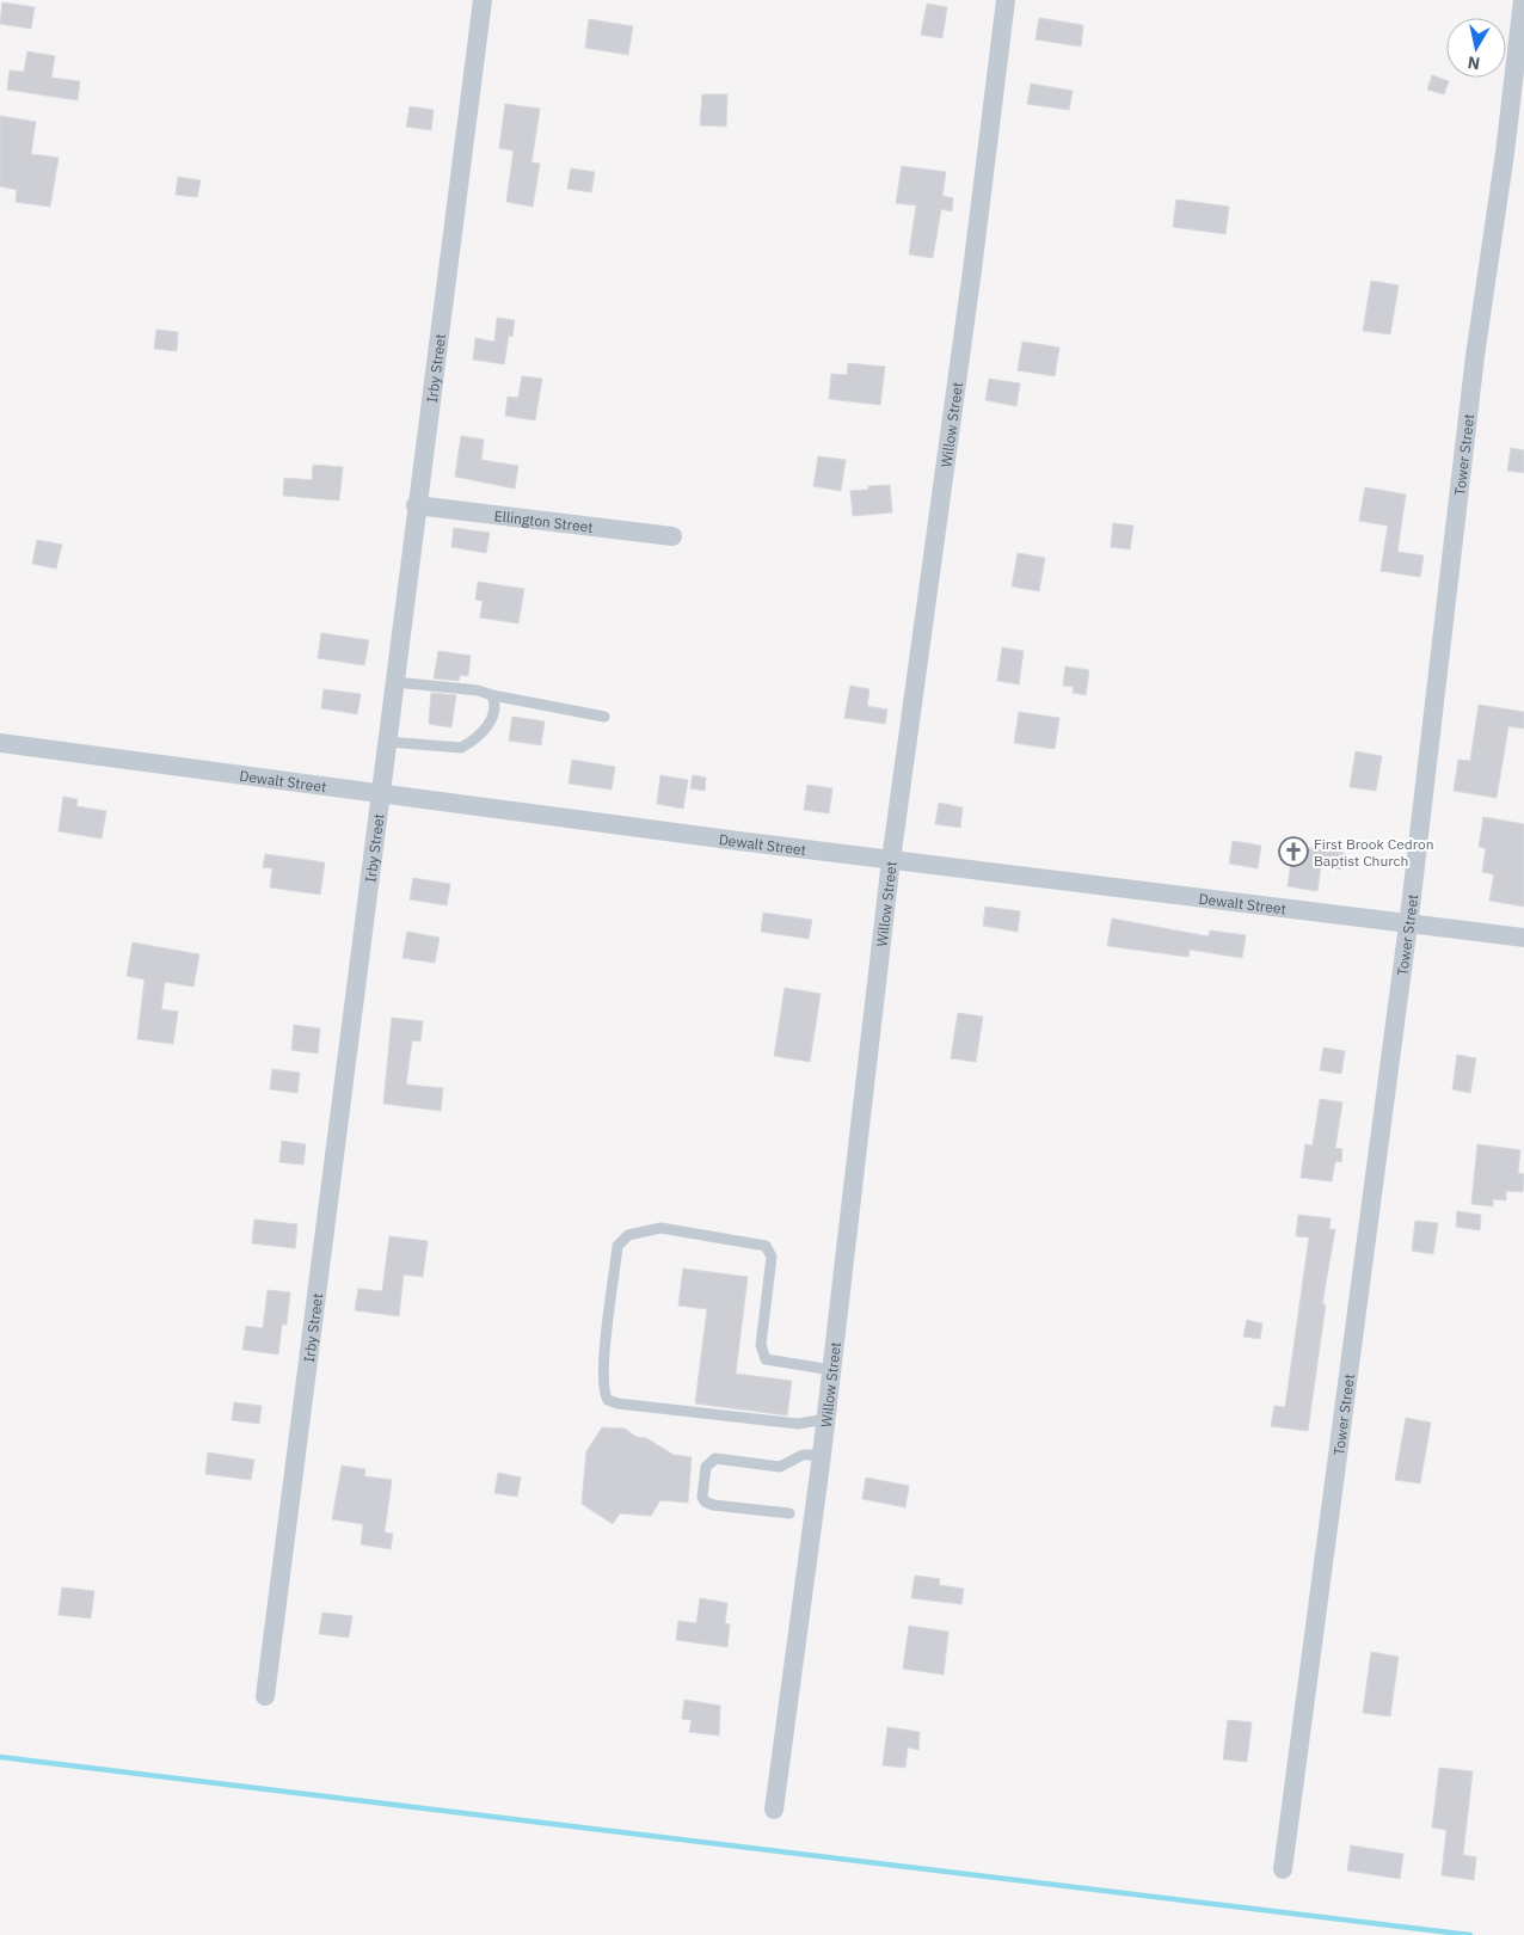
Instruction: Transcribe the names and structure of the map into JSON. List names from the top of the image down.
{
  "streets": {
    "street": [
      "Irby Street",
      "Willow Street",
      "Tower Street",
      "Ellington Street",
      "Dewalt Street"
    ]
  },
  "crossings": [
    ["Irby Street", "Ellington Street"],
    ["Irby Street", "Dewalt Street"],
    ["Willow Street", "Dewalt Street"],
    ["Tower Street", "Dewalt Street"]
  ],
  "places": {
    "church": ["First Brook Cedron Baptist Church"]
  },
  "north": "bottom"
}
